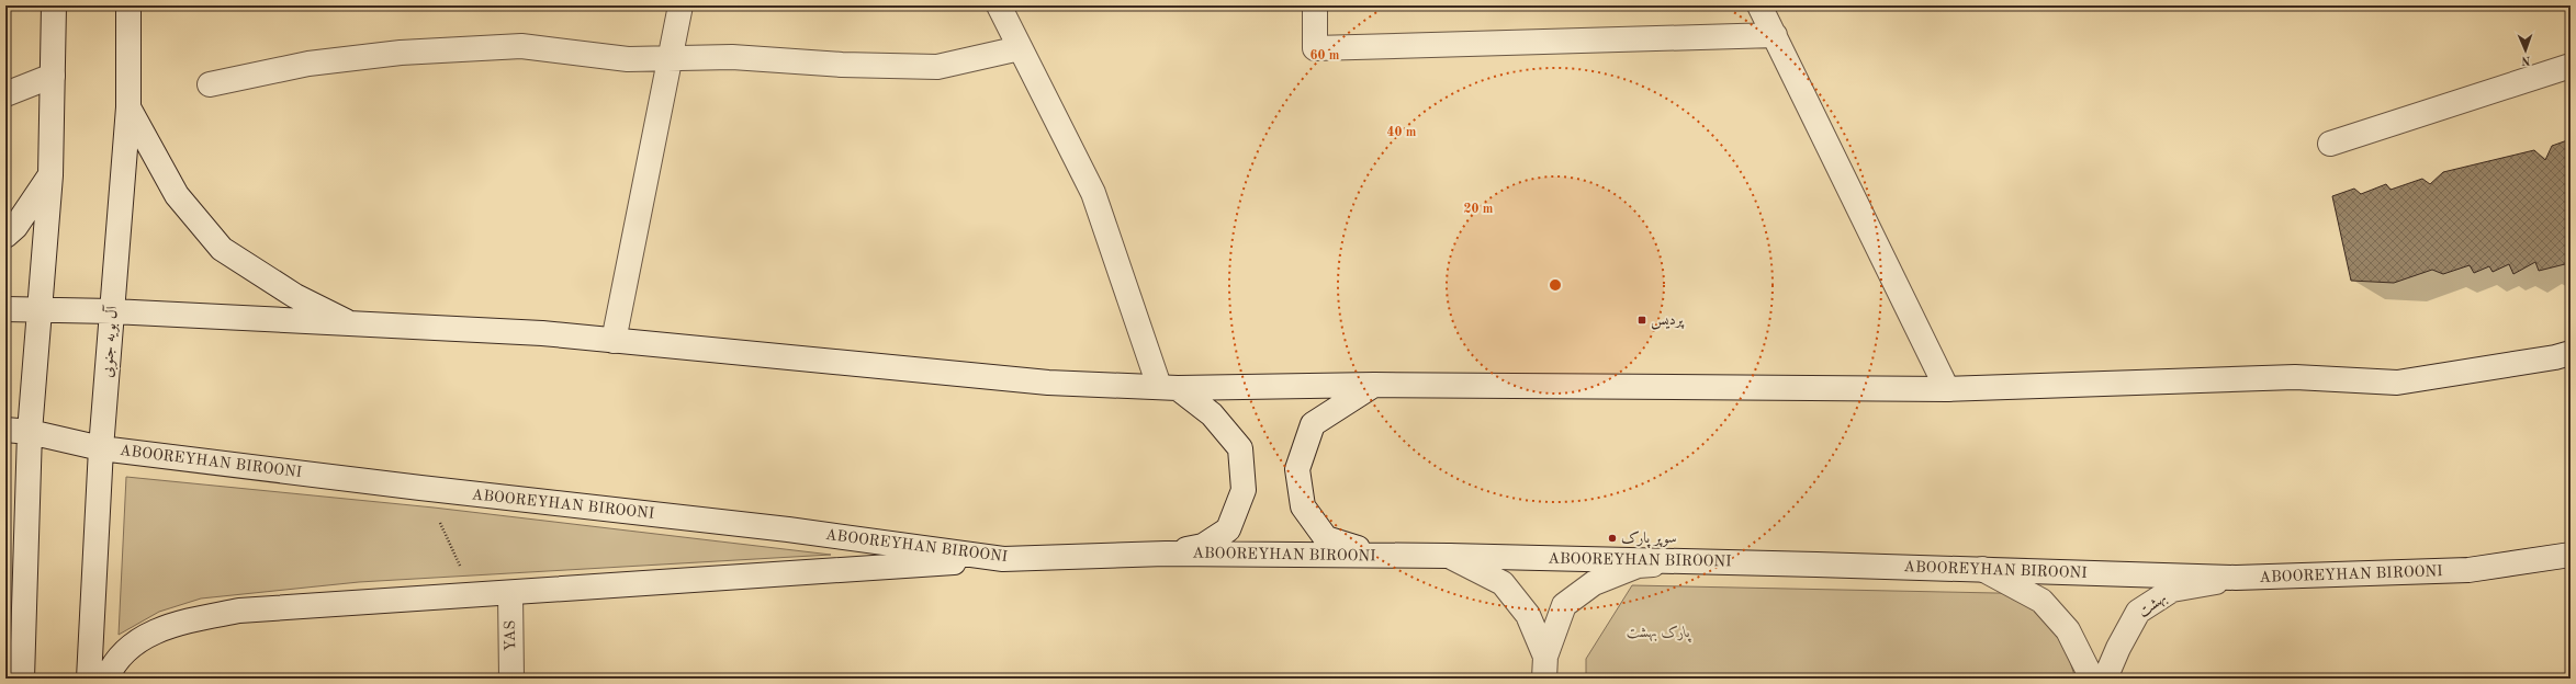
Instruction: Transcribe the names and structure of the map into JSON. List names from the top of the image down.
{
  "streets": {
    "main road": [
      "آل بویه جنوبی",
      "ABOOREYHAN BIROONI",
      "بهشت",
      "YAS"
    ]
  },
  "crossings": [
    ["آل بویه جنوبی", "ABOOREYHAN BIROONI"],
    ["ABOOREYHAN BIROONI", "بهشت"]
  ],
  "parks": ["پارک بهشت"],
  "places": {
    "transit": ["پردیس"],
    "other": ["سوپر پارک"]
  },
  "north": "bottom",
  "rings": ["60 m", "40 m", "20 m"]
}
